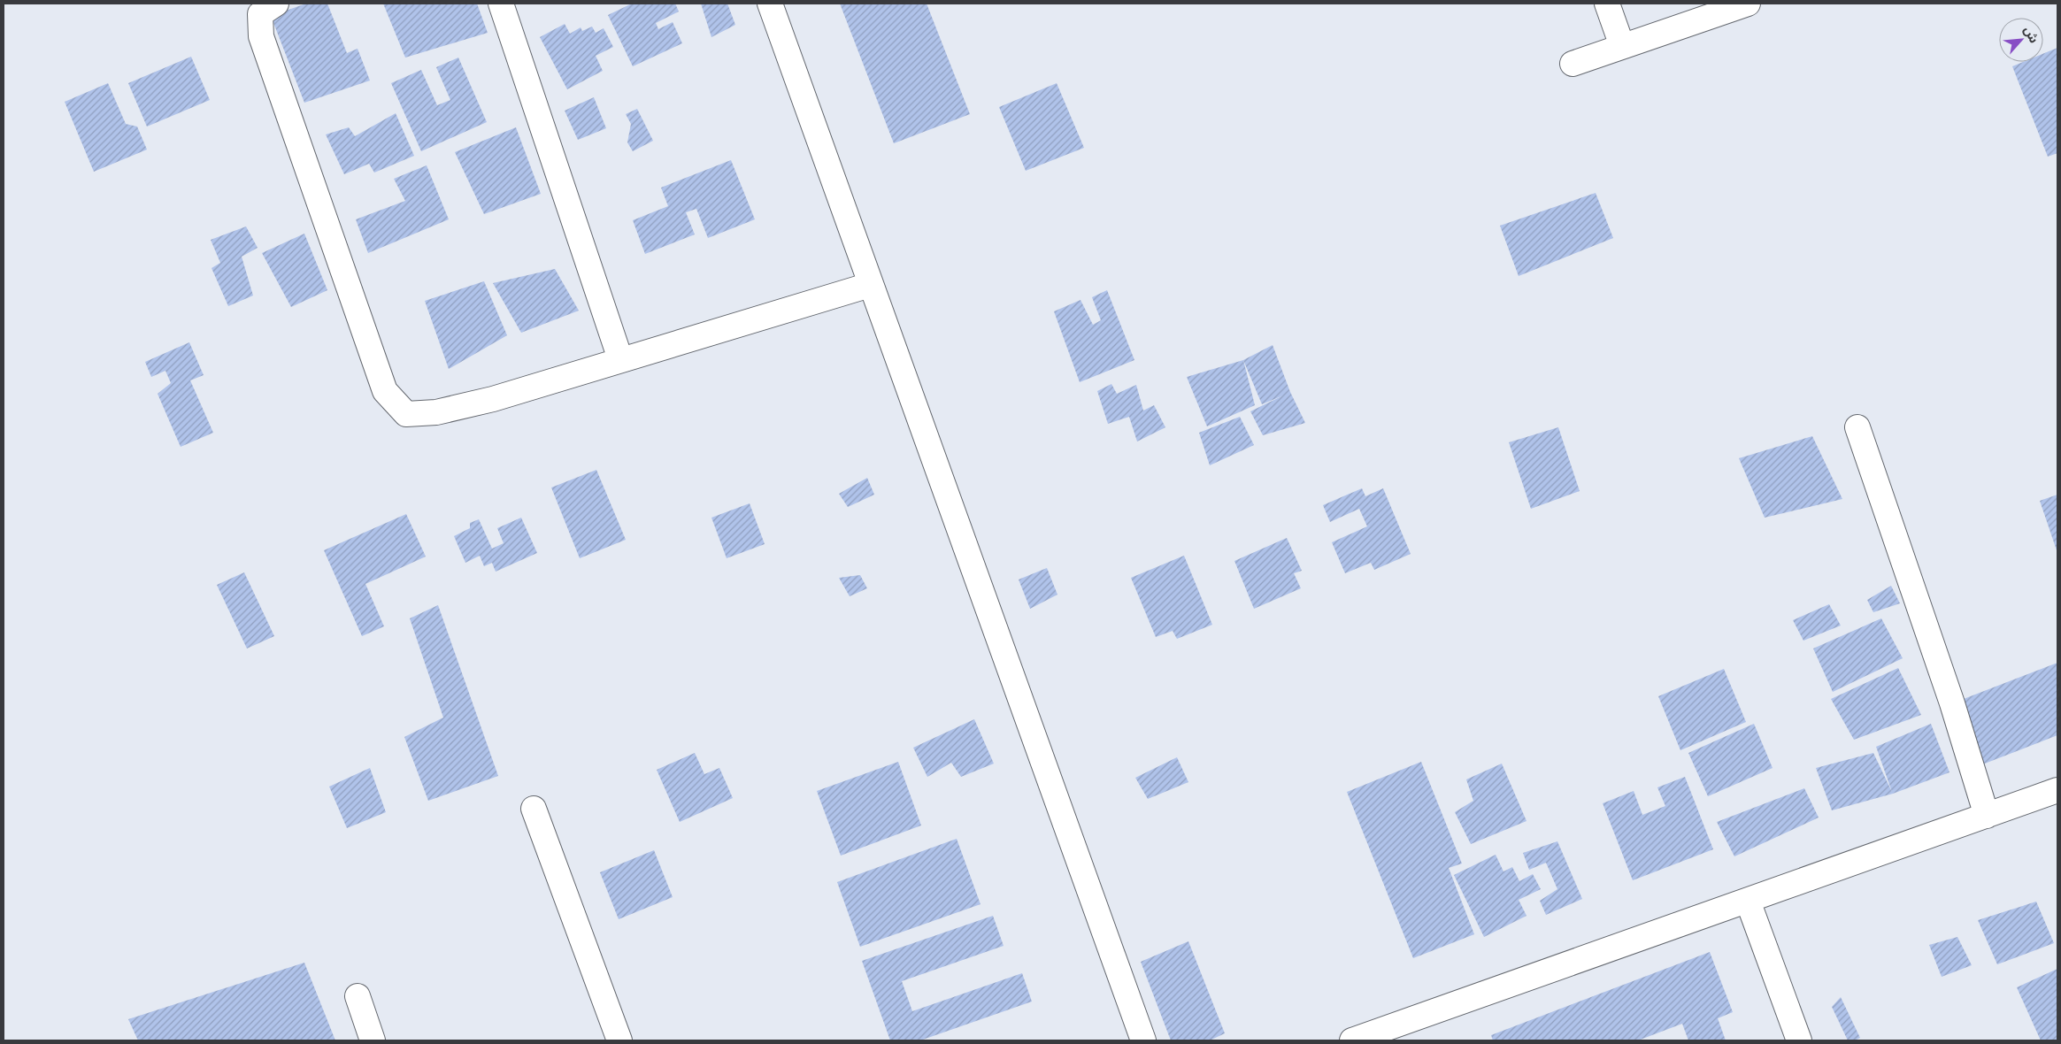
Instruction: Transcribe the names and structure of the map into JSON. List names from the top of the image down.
{
  "north": "top right"
}
